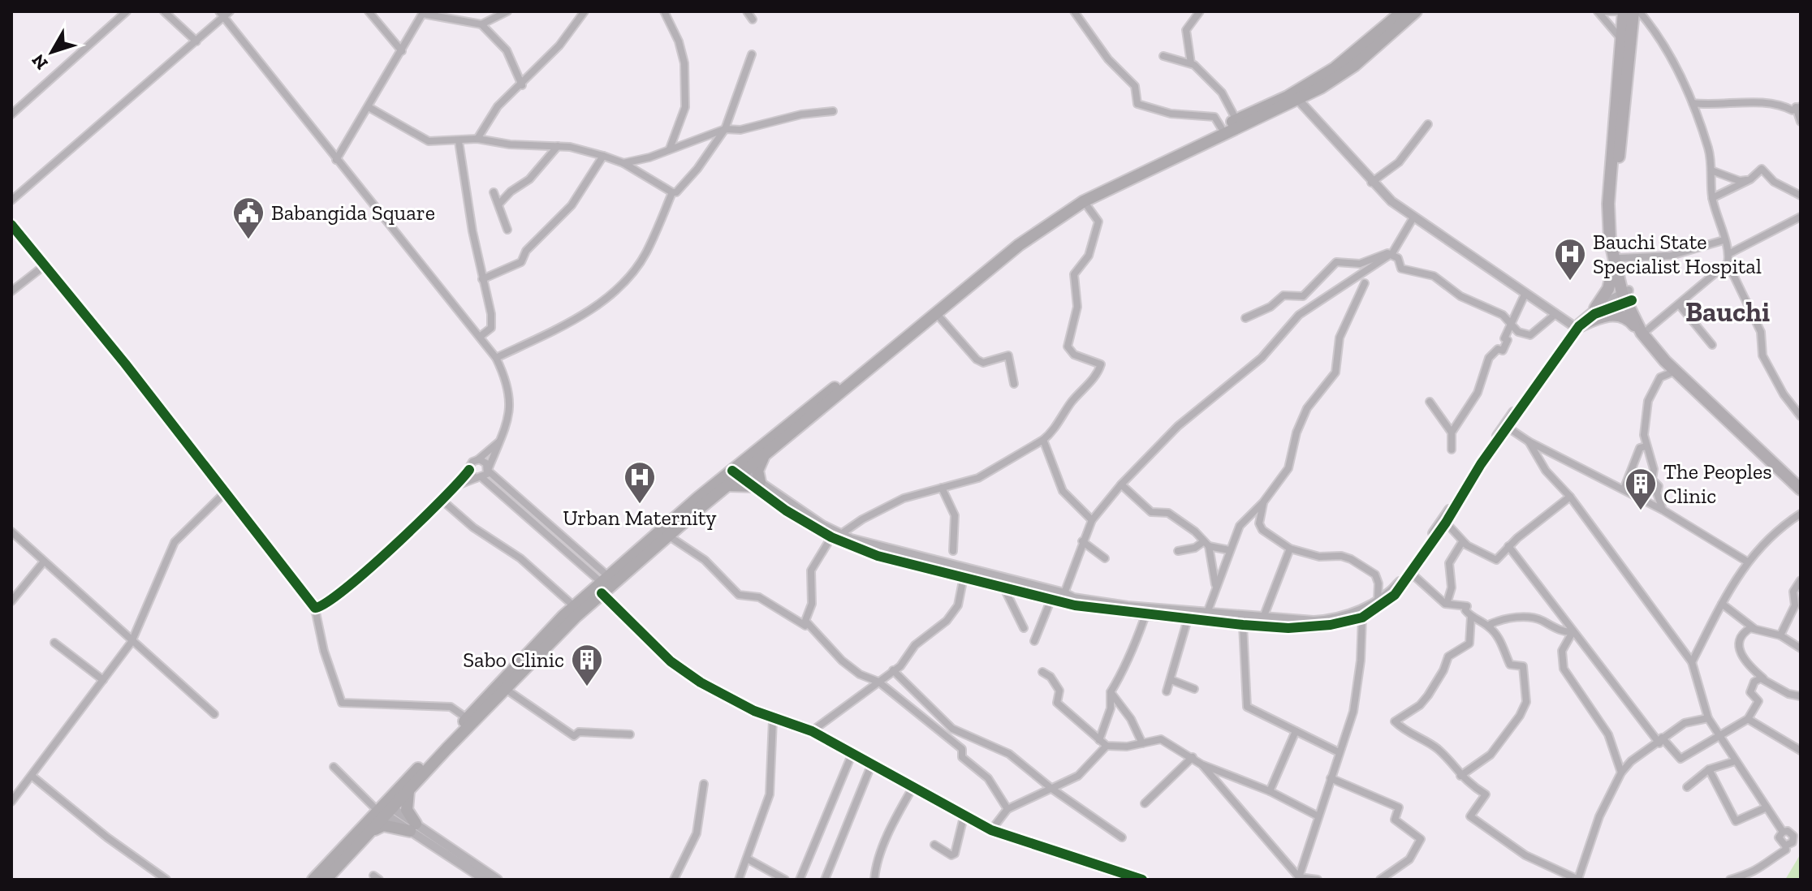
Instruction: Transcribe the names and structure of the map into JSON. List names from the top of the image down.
{
  "districts": ["Bauchi"],
  "places": {
    "public building": ["Babangida Square"],
    "hospital": ["Bauchi State Specialist Hospital", "Urban Maternity"],
    "building": ["The Peoples Clinic", "Sabo Clinic"]
  },
  "north": "bottom left"
}
